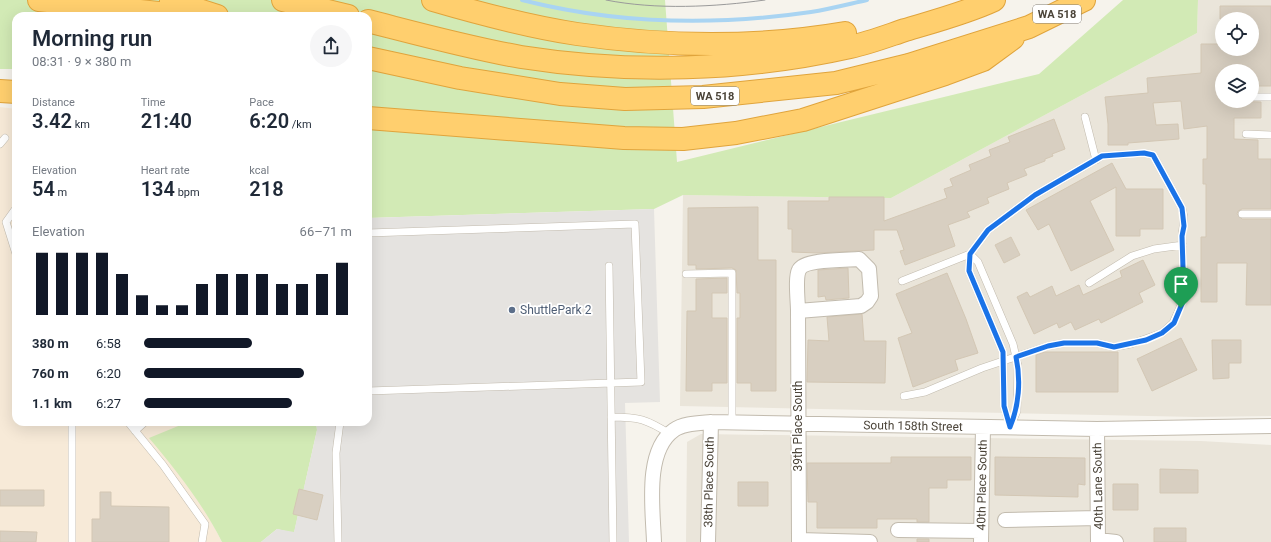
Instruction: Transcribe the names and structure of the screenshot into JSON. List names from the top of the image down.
{
  "streets": {
    "highway": ["WA 518"],
    "street": [
      "39th Place South",
      "South 158th Street",
      "38th Place South",
      "40th Place South",
      "40th Lane South"
    ]
  },
  "crossings": [
    ["39th Place South", "South 158th Street"],
    ["South 158th Street", "38th Place South"],
    ["South 158th Street", "40th Place South"],
    ["South 158th Street", "40th Lane South"]
  ],
  "places": ["ShuttlePark 2"],
  "page": {
    "heading": ["Morning run", "08:31 · 9 × 380 m"],
    "stats": [
      ["Distance", "3.42 km"],
      ["Time", "21:40"],
      ["Pace", "6:20 /km"],
      ["Elevation", "54 m"],
      ["Heart rate", "134 bpm"],
      ["kcal", "218"]
    ],
    "chart": ["Elevation", "66–71 m"],
    "list": [
      {
        "name": "380 m",
        "note": "6:58"
      },
      {
        "name": "760 m",
        "note": "6:20"
      },
      {
        "name": "1.1 km",
        "note": "6:27"
      }
    ]
  }
}
